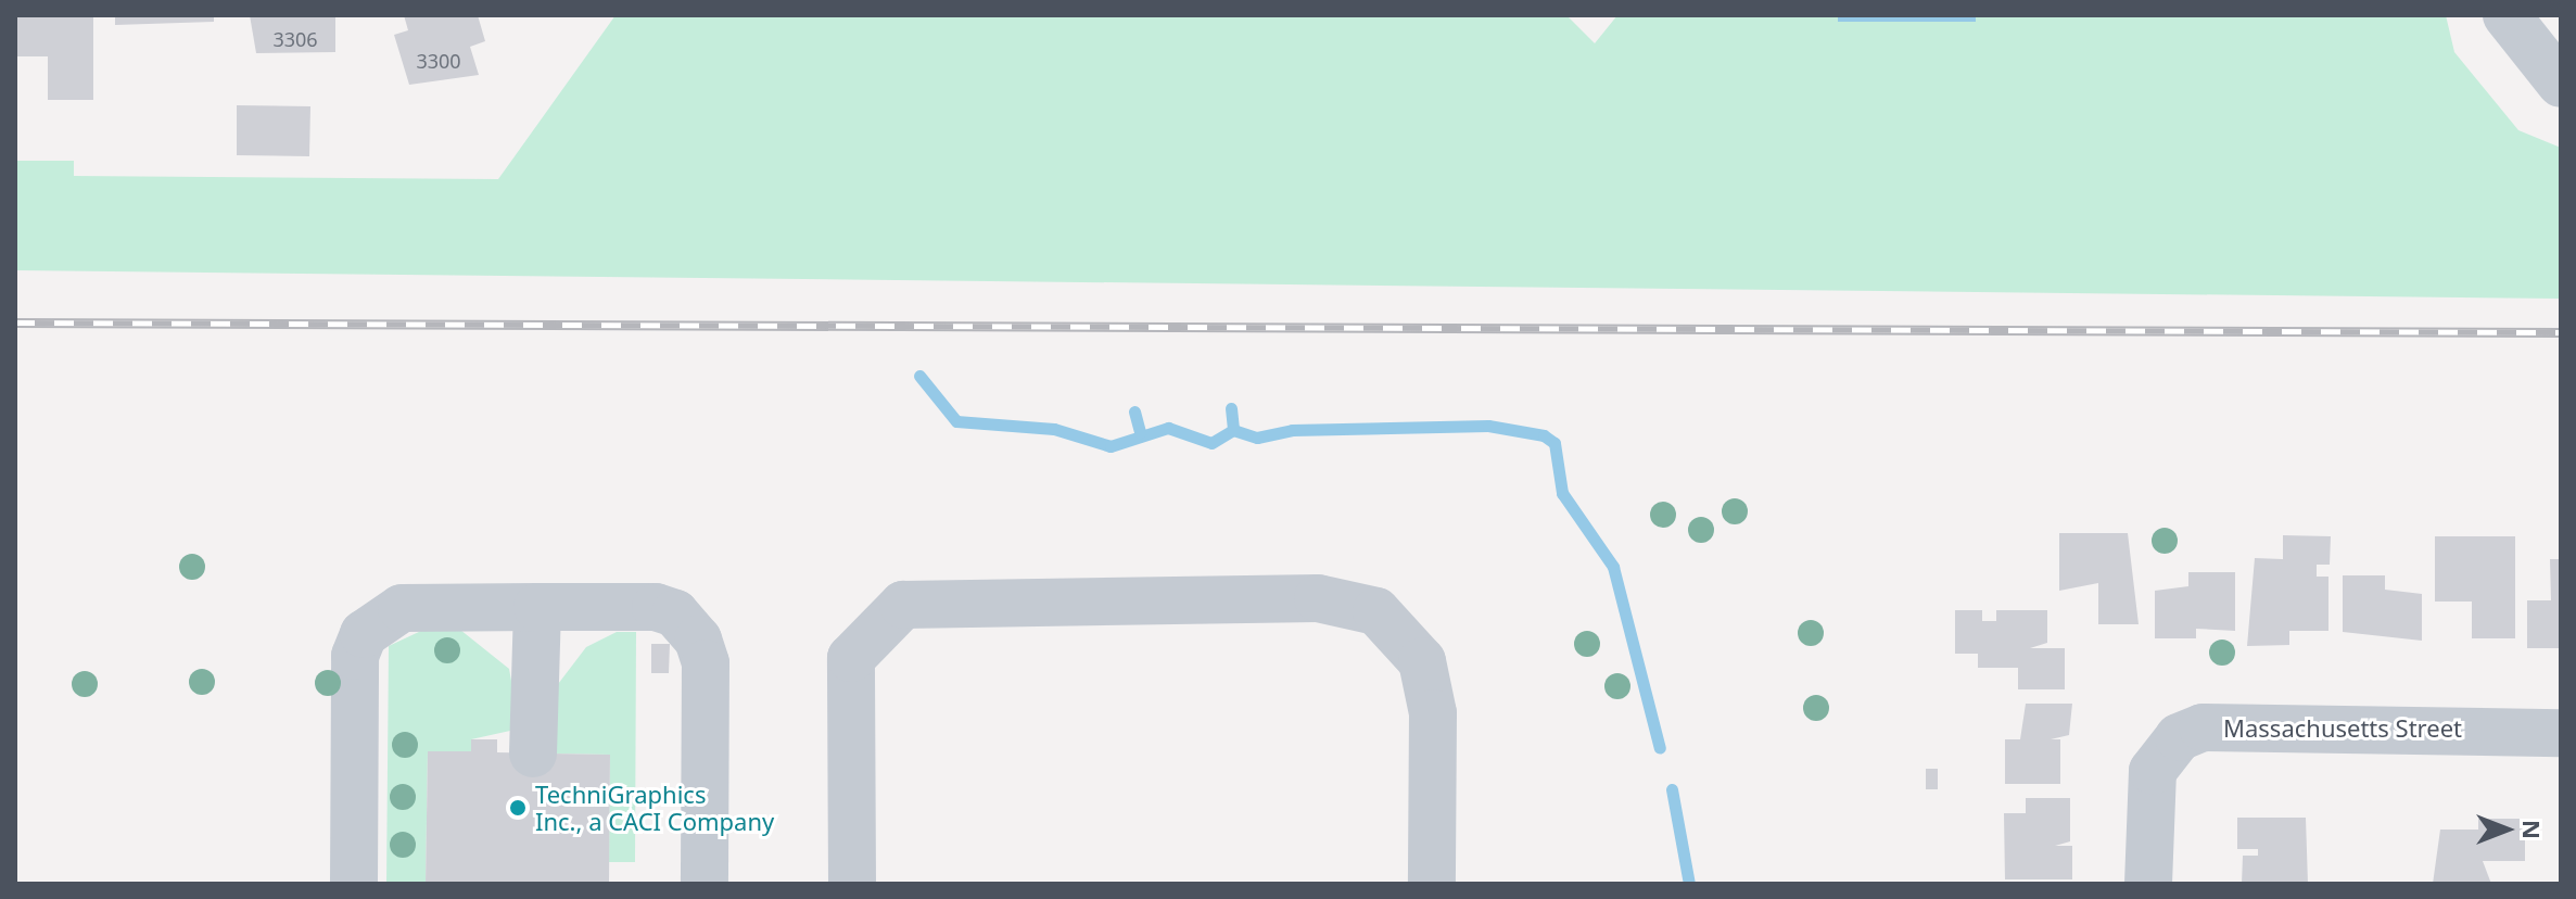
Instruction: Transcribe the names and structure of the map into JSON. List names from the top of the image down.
{
  "streets": {
    "street": ["Massachusetts Street"]
  },
  "places": ["TechniGraphics Inc., a CACI Company"],
  "house_numbers": ["3306", "3300"],
  "north": "right"
}
